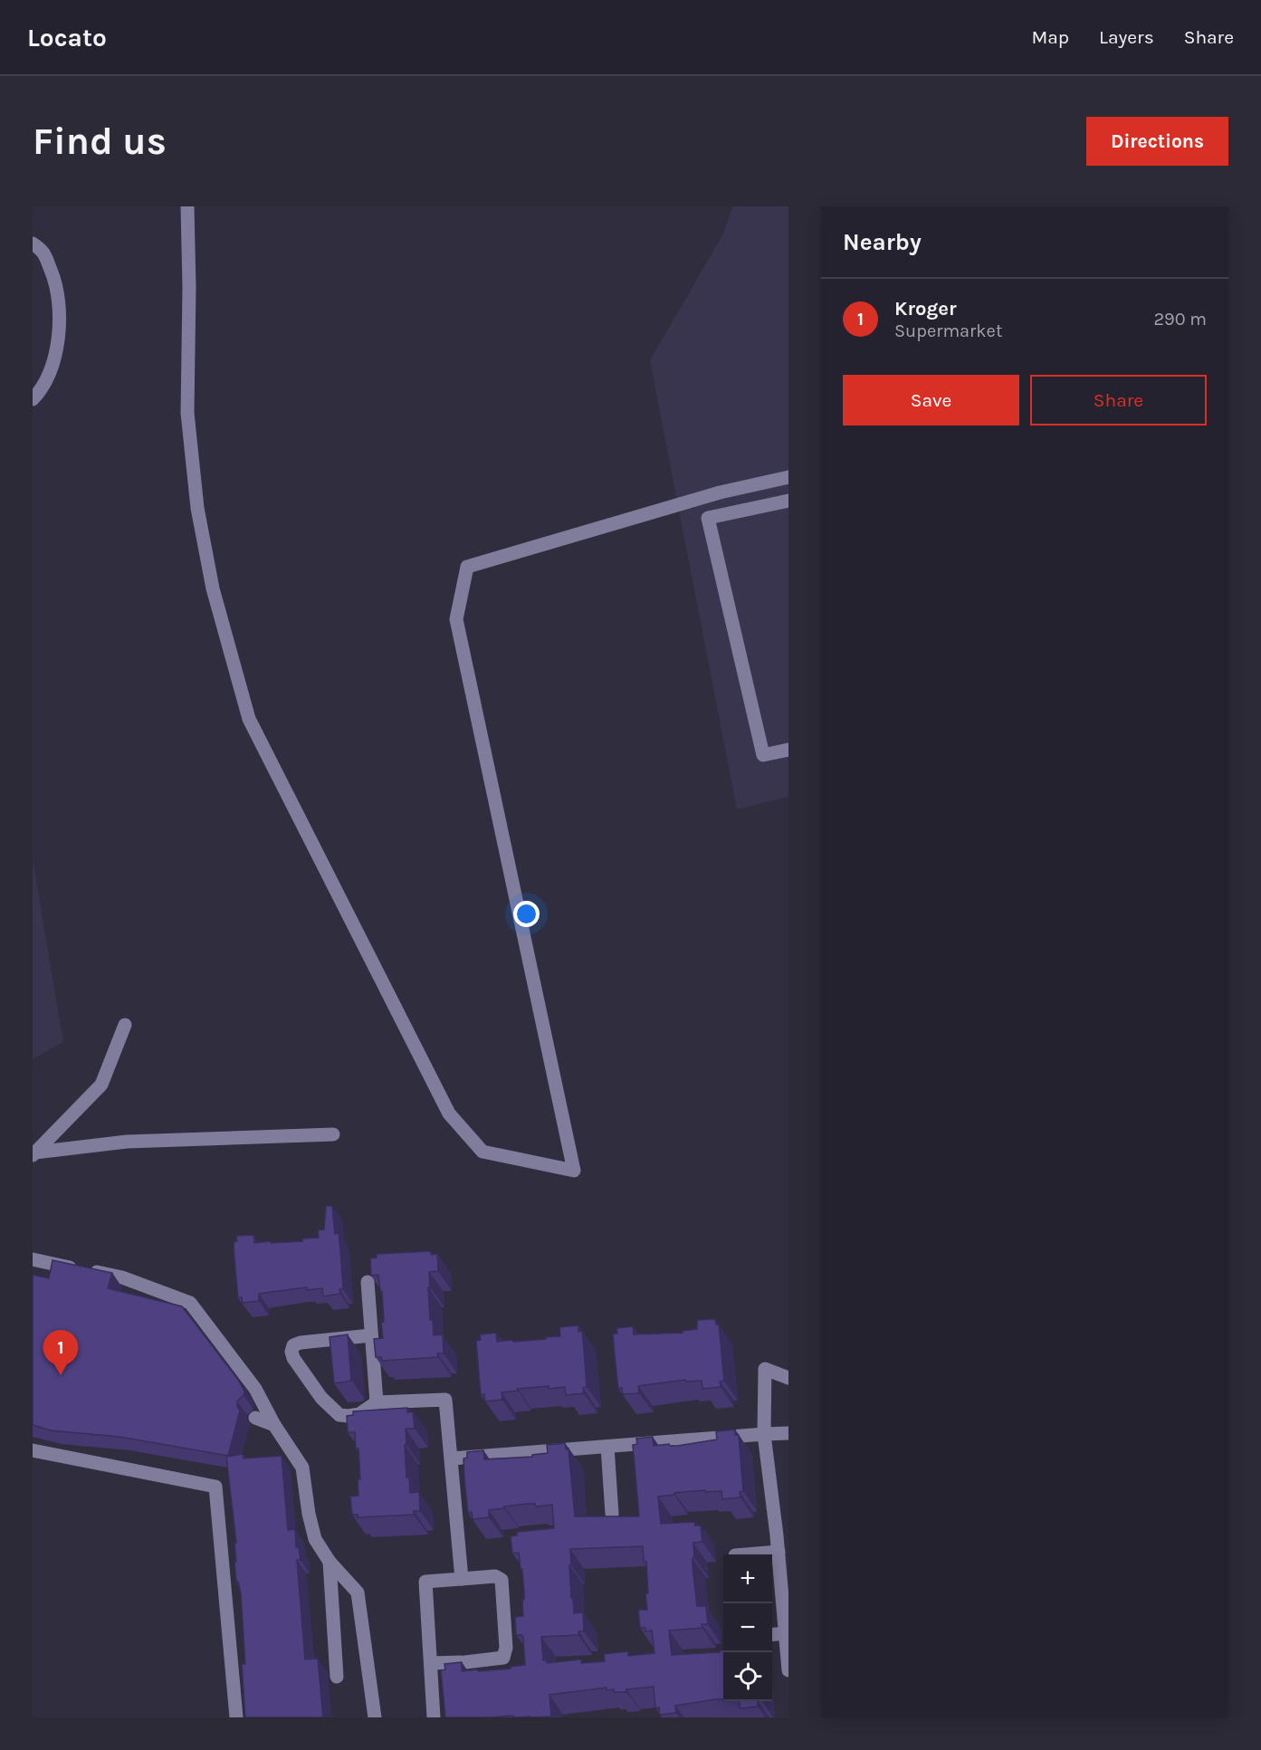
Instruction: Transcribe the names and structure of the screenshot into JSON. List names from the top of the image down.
{
  "page": {
    "header": "Locato",
    "nav": ["Map", "Layers", "Share"],
    "buttons": [
      "Directions",
      ["Save", "Share"]
    ],
    "title": "Find us",
    "heading": "Nearby",
    "list": [
      {
        "mark": "1",
        "name": "Kroger",
        "note": "Supermarket",
        "value": "290 m"
      }
    ],
    "pins": "1",
    "map_buttons": ["+", "−"]
  }
}
